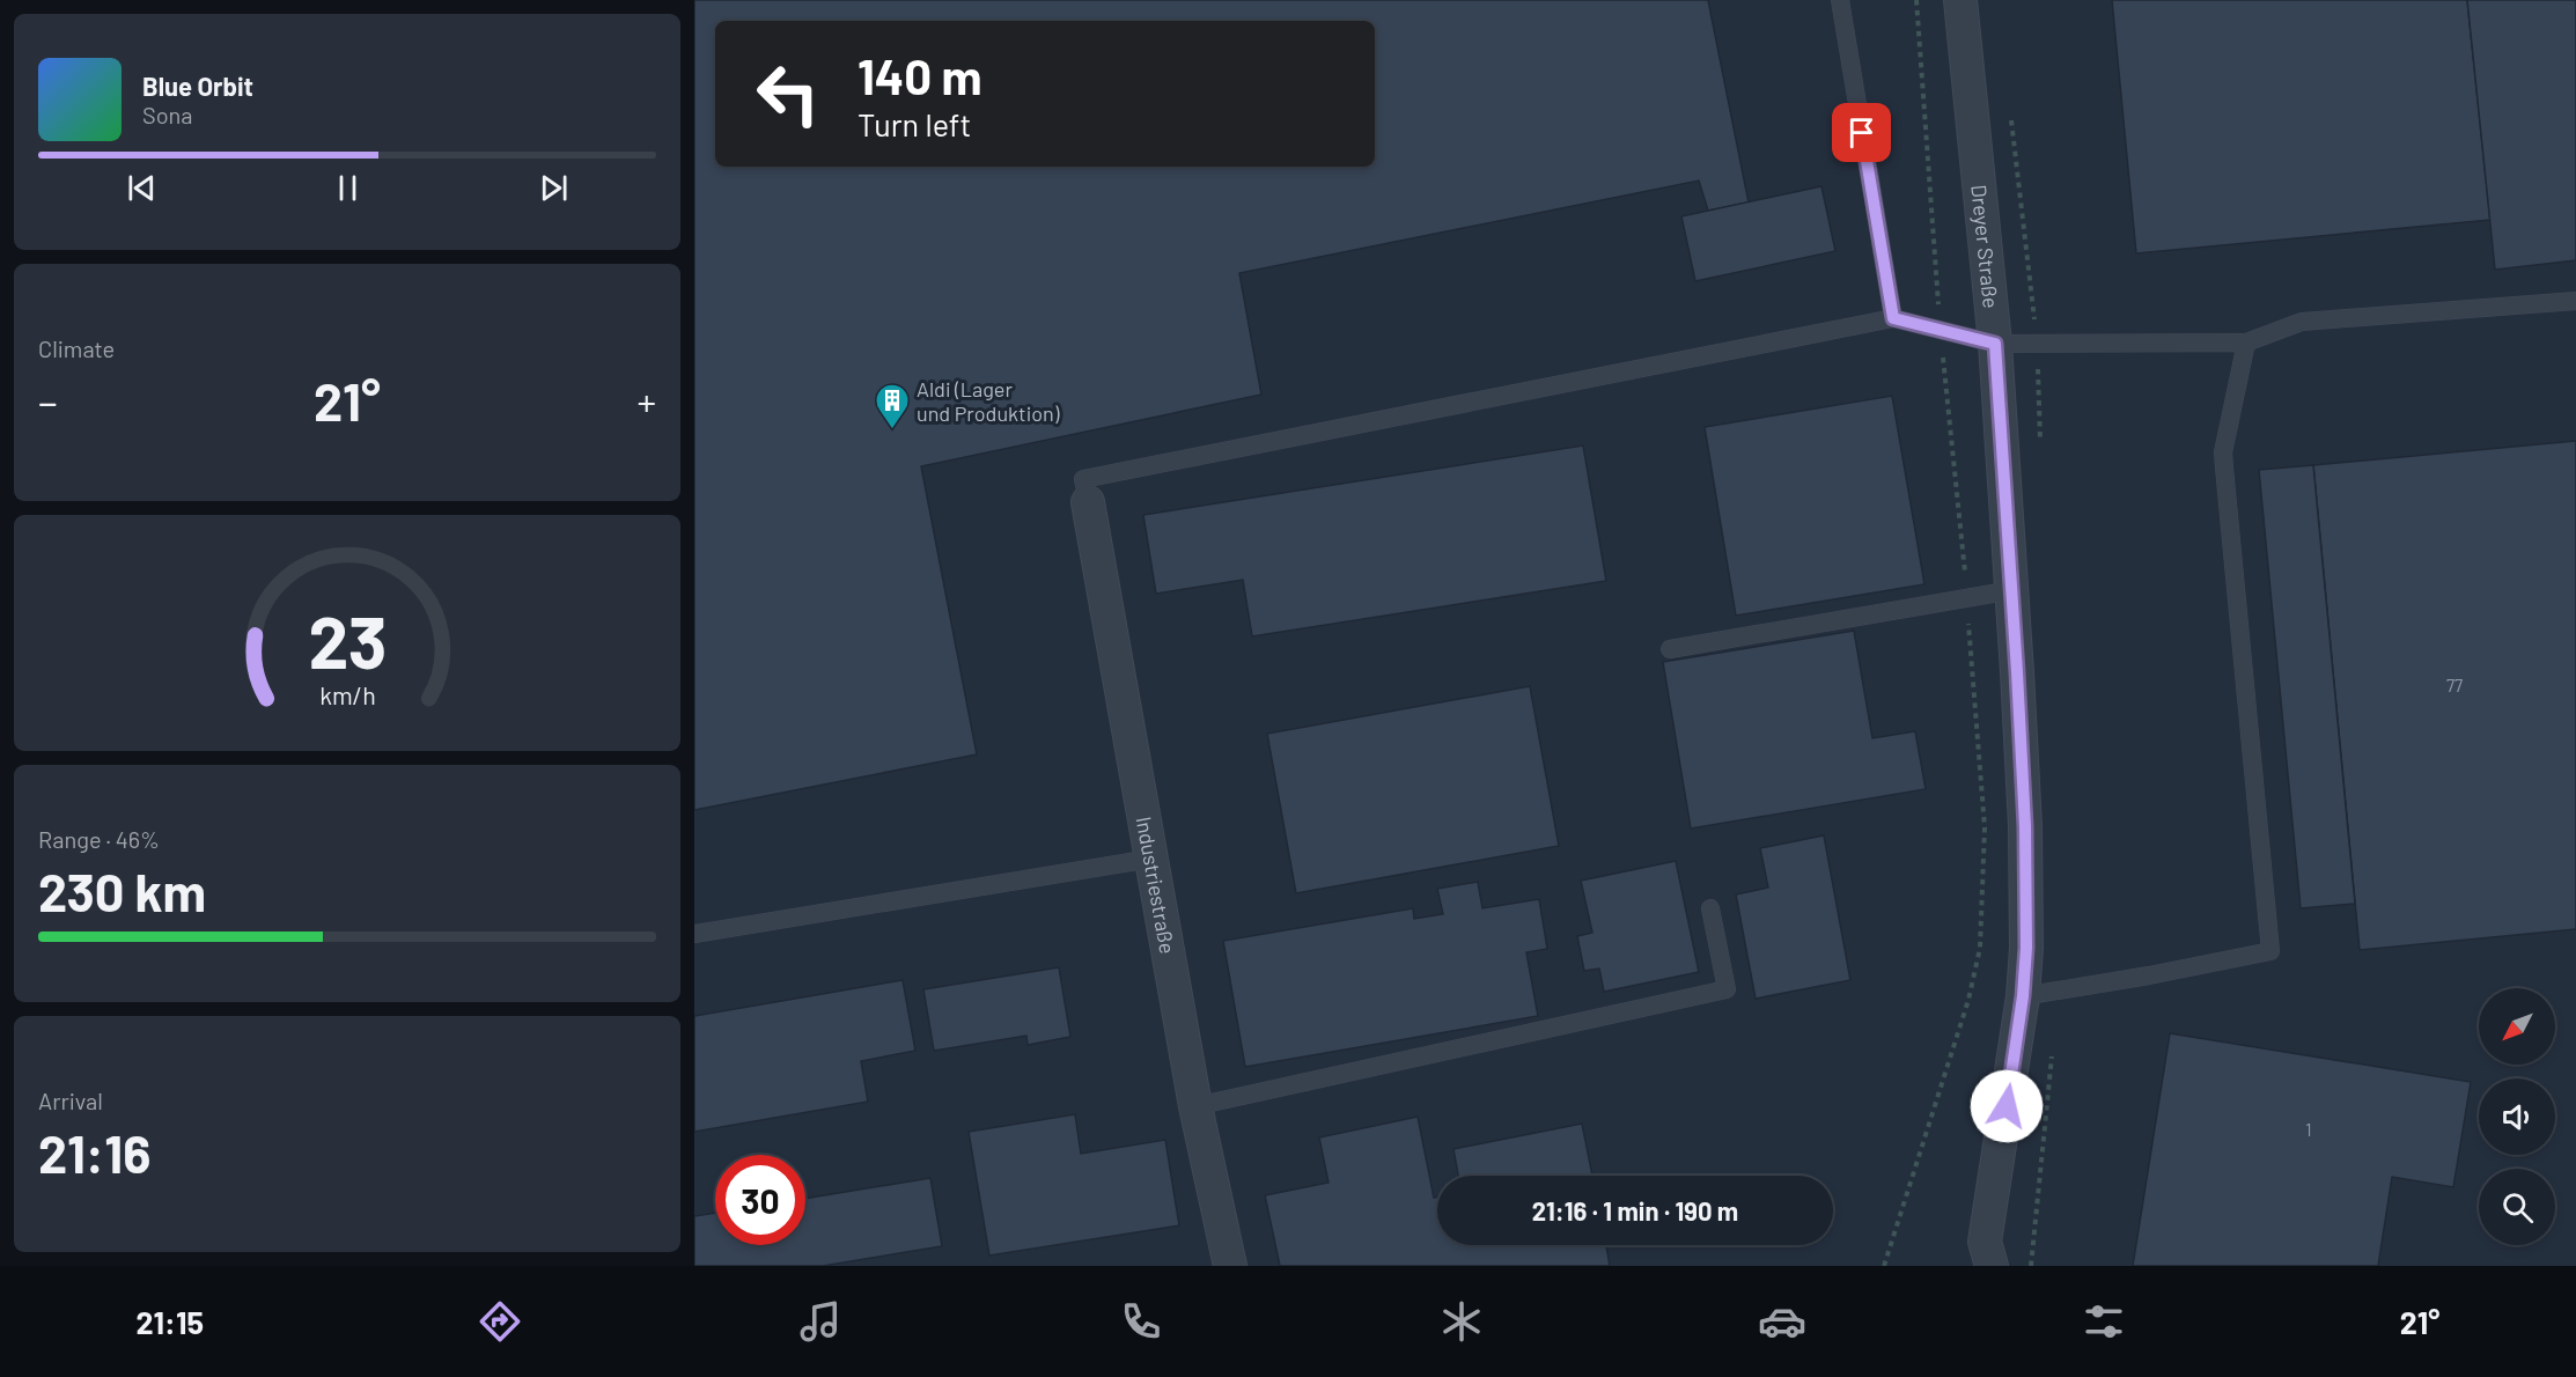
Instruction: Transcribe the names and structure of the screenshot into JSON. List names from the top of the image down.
{
  "streets": {
    "street": ["Dreyer Straße", "Industriestraße"]
  },
  "places": {
    "building": ["Aldi (Lager und Produktion)"]
  },
  "house_numbers": ["77", "1"],
  "north": "bottom left",
  "page": {
    "turn": ["140 m", "Turn left"],
    "song": ["Blue Orbit", "Sona"],
    "tile": [
      "Climate",
      ["Range · 46%", "230 km"],
      ["Arrival", "21:16"]
    ],
    "heat": ["−", "21°", "+"],
    "limit": "30",
    "trip": "21:16 · 1 min · 190 m",
    "tabs": ["21:15", "21°"],
    "gauge": ["23", "km/h"]
  }
}
